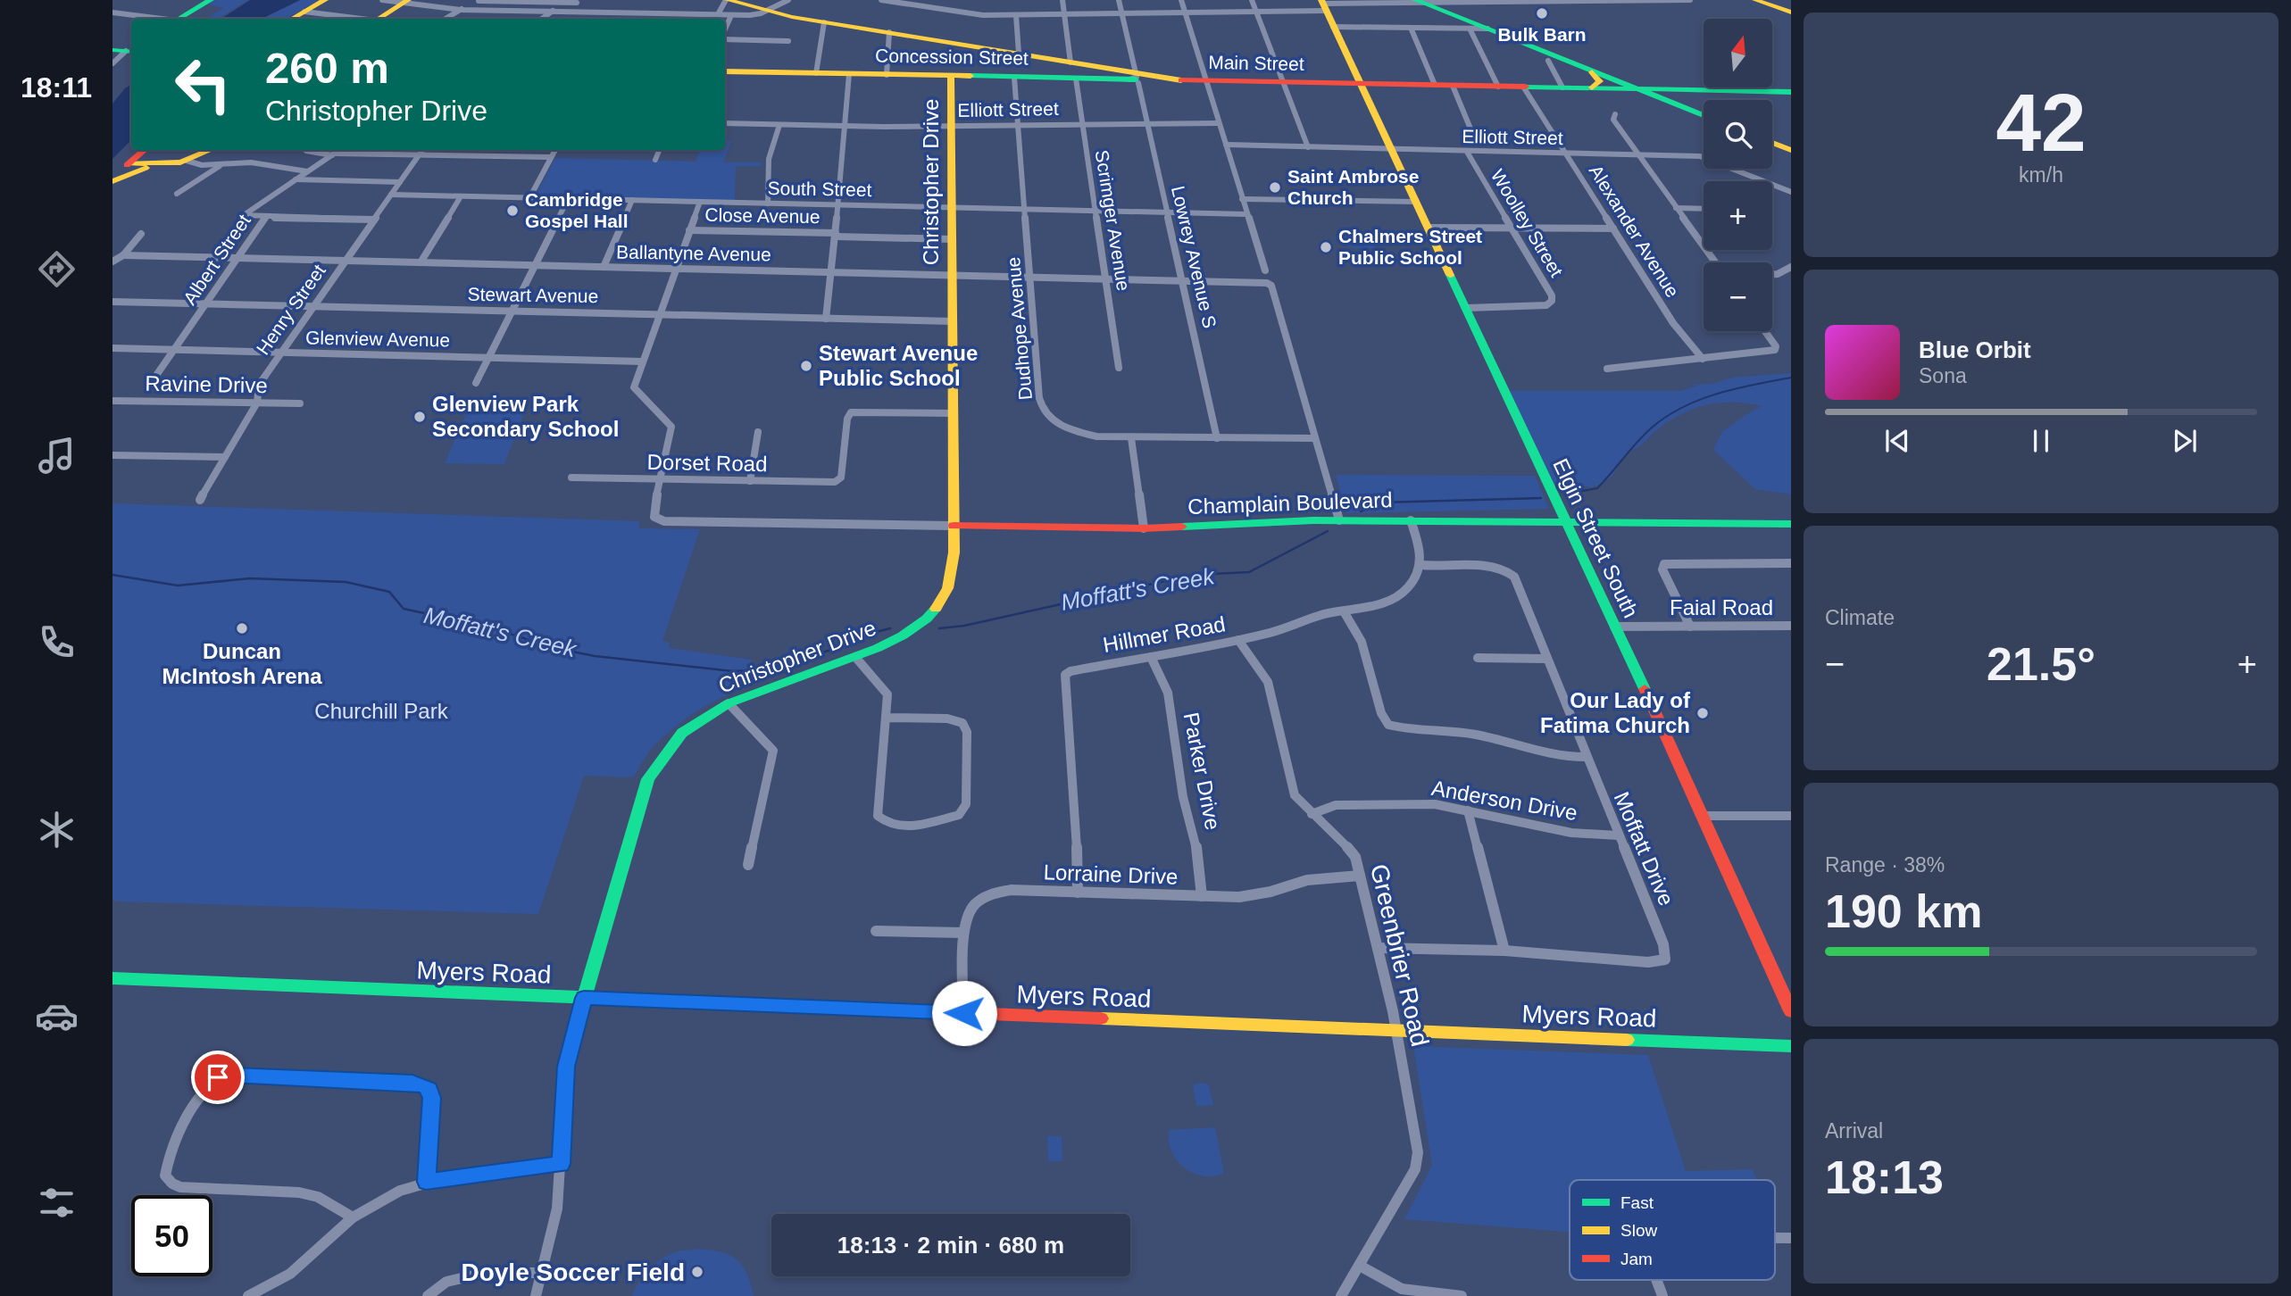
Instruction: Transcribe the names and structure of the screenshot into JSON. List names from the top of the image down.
{
  "streets": {
    "main road": [
      "Concession Street",
      "Main Street",
      "Christopher Drive",
      "Champlain Boulevard",
      "Elgin Street South",
      "Myers Road"
    ],
    "street": [
      "Elliott Street",
      "South Street",
      "Close Avenue",
      "Scrimger Avenue",
      "Woolley Street",
      "Alexander Avenue",
      "Ballantyne Avenue",
      "Lowrey Avenue S",
      "Albert Street",
      "Stewart Avenue",
      "Henry Street",
      "Dudhope Avenue",
      "Glenview Avenue",
      "Ravine Drive",
      "Dorset Road",
      "Faial Road",
      "Hillmer Road",
      "Parker Drive",
      "Anderson Drive",
      "Moffatt Drive",
      "Lorraine Drive",
      "Greenbrier Road"
    ]
  },
  "crossings": [
    ["Concession Street", "Main Street"],
    ["Concession Street", "Christopher Drive"],
    ["Concession Street", "Scrimger Avenue"],
    ["Concession Street", "Lowrey Avenue S"],
    ["Concession Street", "Dudhope Avenue"],
    ["Main Street", "Alexander Avenue"],
    ["Main Street", "Lowrey Avenue S"],
    ["Main Street", "Elgin Street South"],
    ["Elliott Street", "Christopher Drive"],
    ["Elliott Street", "Scrimger Avenue"],
    ["Elliott Street", "Woolley Street"],
    ["Elliott Street", "Alexander Avenue"],
    ["Elliott Street", "Lowrey Avenue S"],
    ["Elliott Street", "Dudhope Avenue"],
    ["Elliott Street", "Elgin Street South"],
    ["Christopher Drive", "South Street"],
    ["Christopher Drive", "Close Avenue"],
    ["Christopher Drive", "Ballantyne Avenue"],
    ["Christopher Drive", "Stewart Avenue"],
    ["Christopher Drive", "Dorset Road"],
    ["Christopher Drive", "Champlain Boulevard"],
    ["Christopher Drive", "Myers Road"],
    ["South Street", "Scrimger Avenue"],
    ["South Street", "Lowrey Avenue S"],
    ["South Street", "Henry Street"],
    ["South Street", "Dudhope Avenue"],
    ["Scrimger Avenue", "Ballantyne Avenue"],
    ["Woolley Street", "Elgin Street South"],
    ["Ballantyne Avenue", "Lowrey Avenue S"],
    ["Ballantyne Avenue", "Albert Street"],
    ["Ballantyne Avenue", "Henry Street"],
    ["Ballantyne Avenue", "Dudhope Avenue"],
    ["Lowrey Avenue S", "Dudhope Avenue"],
    ["Albert Street", "Stewart Avenue"],
    ["Albert Street", "Glenview Avenue"],
    ["Stewart Avenue", "Henry Street"],
    ["Henry Street", "Glenview Avenue"],
    ["Henry Street", "Ravine Drive"],
    ["Dorset Road", "Champlain Boulevard"],
    ["Champlain Boulevard", "Elgin Street South"],
    ["Elgin Street South", "Faial Road"],
    ["Hillmer Road", "Parker Drive"],
    ["Hillmer Road", "Moffatt Drive"],
    ["Hillmer Road", "Lorraine Drive"],
    ["Hillmer Road", "Greenbrier Road"],
    ["Parker Drive", "Lorraine Drive"],
    ["Anderson Drive", "Moffatt Drive"],
    ["Anderson Drive", "Greenbrier Road"],
    ["Moffatt Drive", "Greenbrier Road"],
    ["Lorraine Drive", "Greenbrier Road"],
    ["Lorraine Drive", "Myers Road"],
    ["Greenbrier Road", "Myers Road"]
  ],
  "water": ["Moffatt's Creek"],
  "parks": ["Churchill Park"],
  "places": [
    "Bulk Barn",
    "Saint Ambrose Church",
    "Cambridge Gospel Hall",
    "Chalmers Street Public School",
    "Stewart Avenue Public School",
    "Glenview Park Secondary School",
    "Duncan McIntosh Arena",
    "Our Lady of Fatima Church",
    "Doyle Soccer Field"
  ],
  "legend": ["Fast", "Slow", "Jam"],
  "north": "top",
  "page": {
    "tabs": "18:11",
    "tile": [
      ["42", "km/h"],
      "Climate",
      ["Range · 38%", "190 km"],
      ["Arrival", "18:13"]
    ],
    "map_buttons": ["+", "−"],
    "turn": ["260 m", "Christopher Drive"],
    "song": ["Blue Orbit", "Sona"],
    "heat": ["−", "21.5°", "+"],
    "limit": "50",
    "trip": "18:13 · 2 min · 680 m"
  }
}
